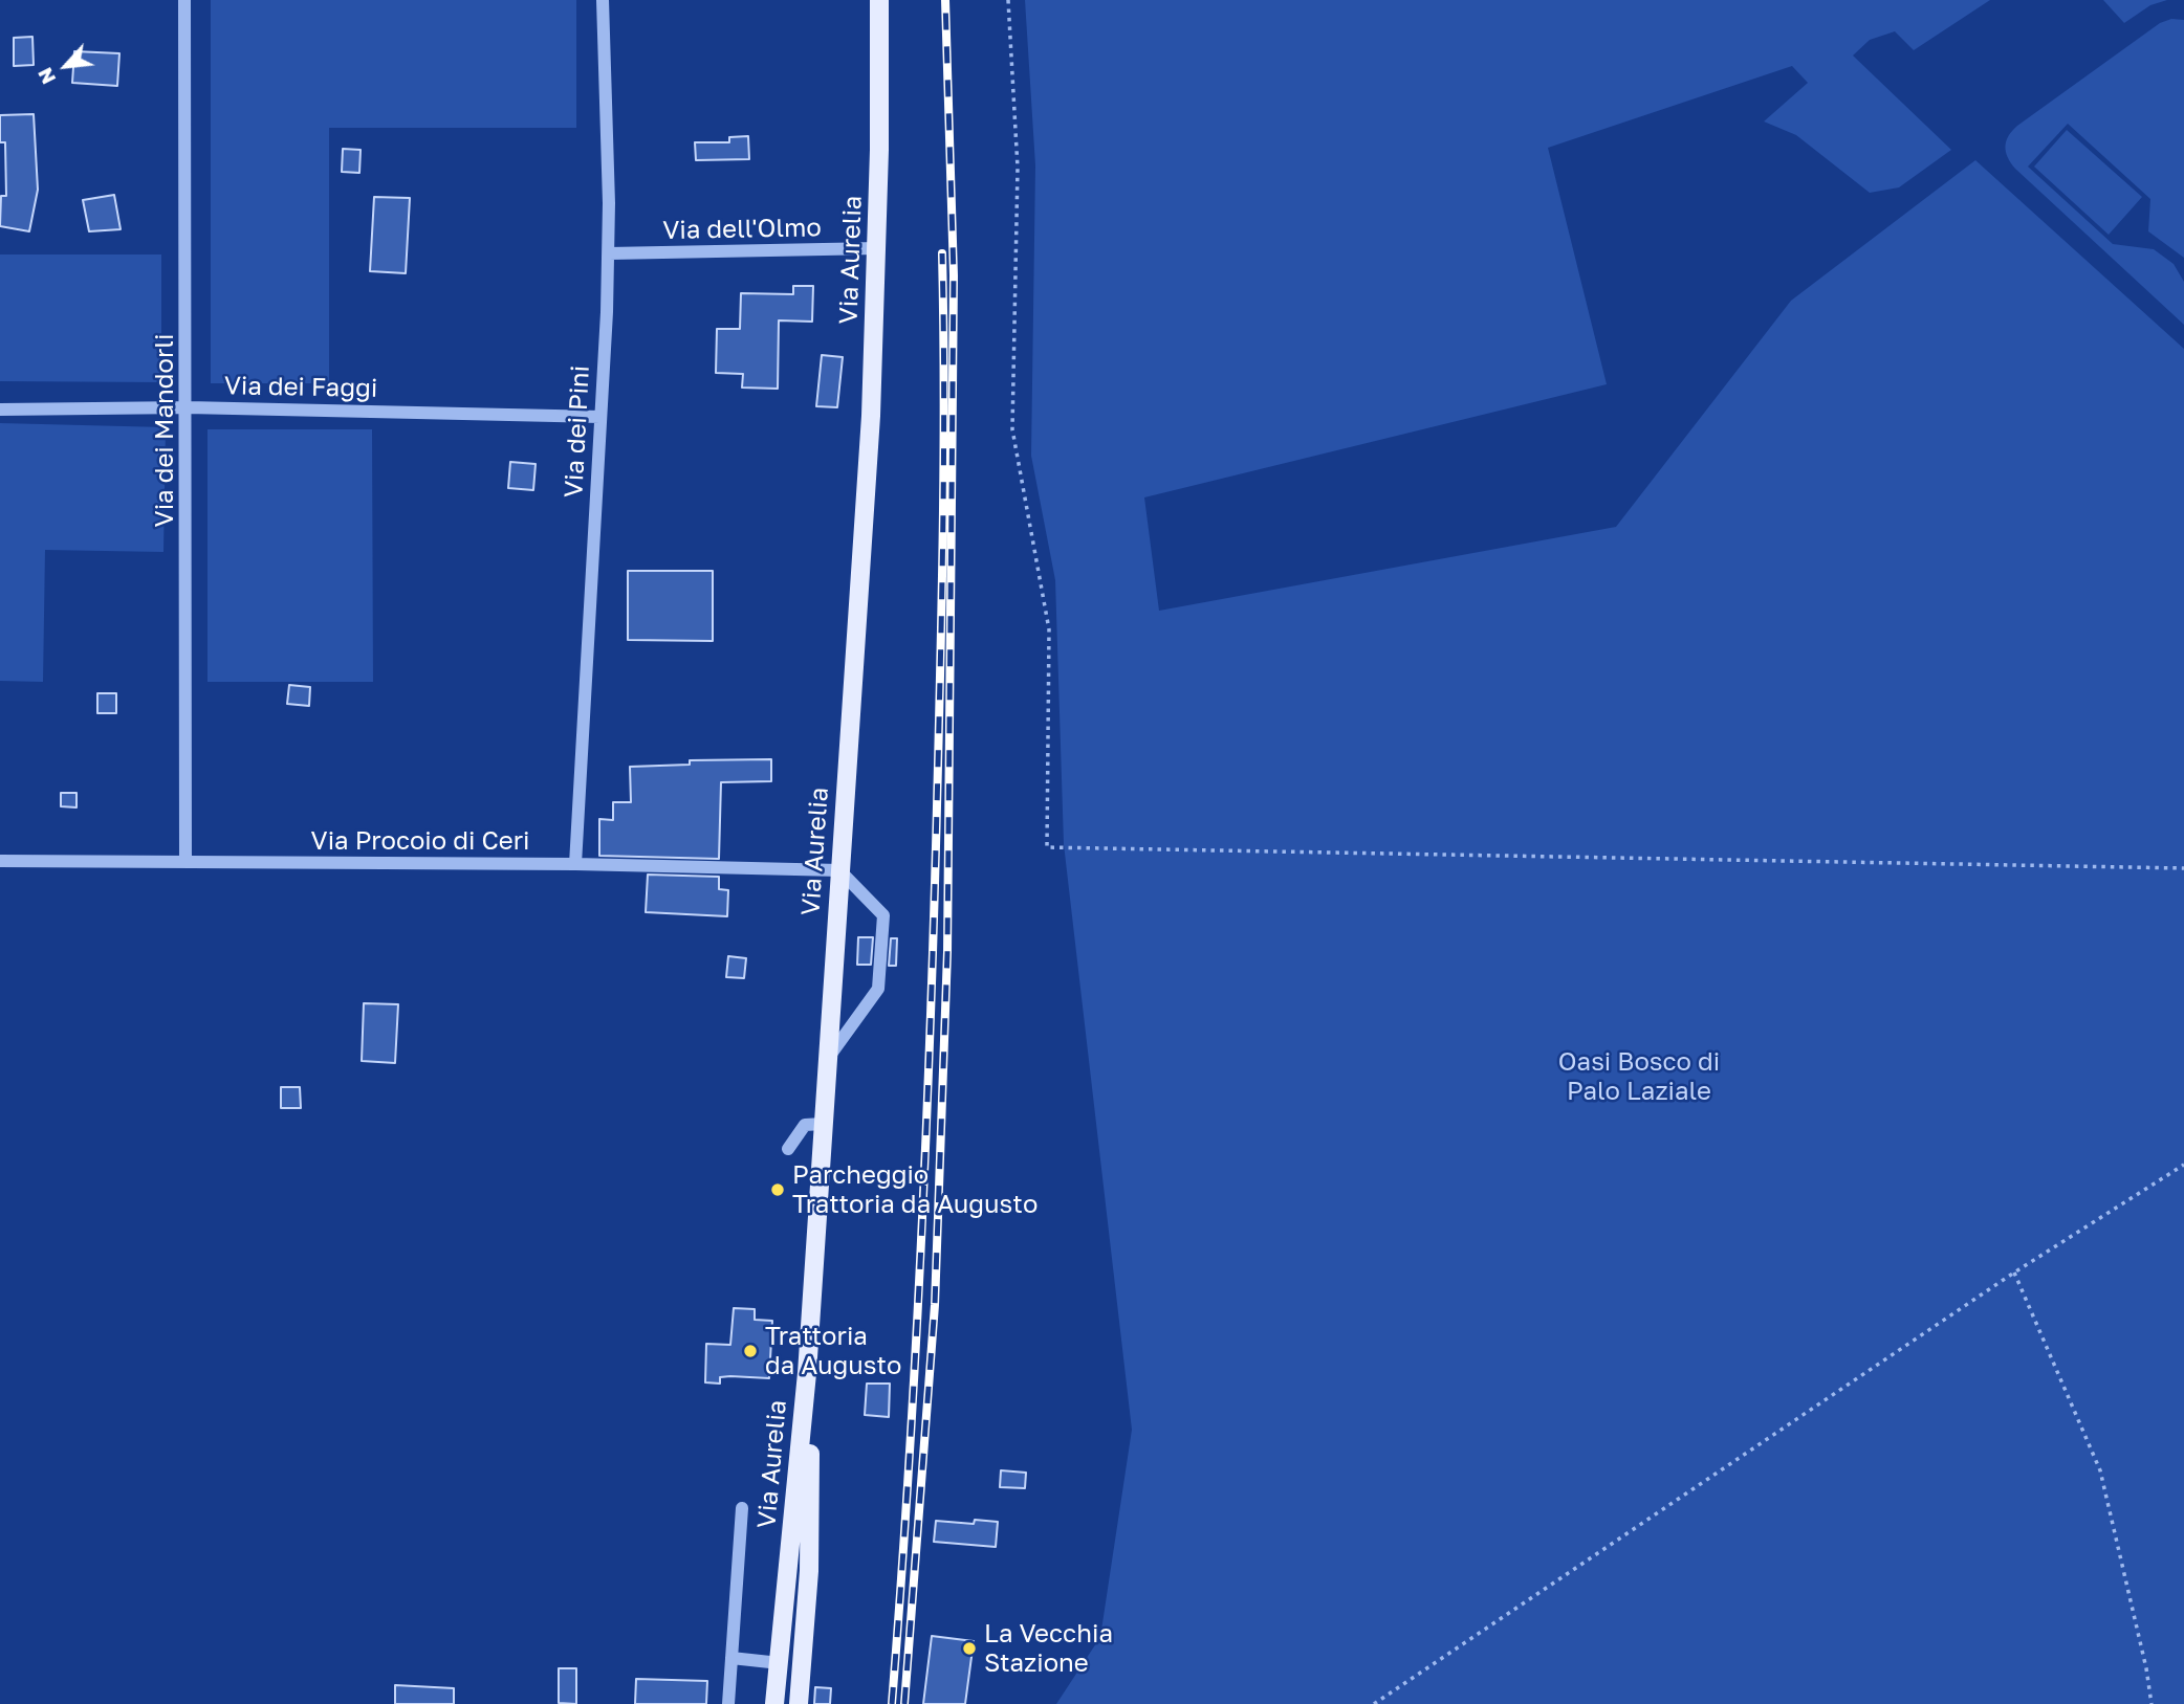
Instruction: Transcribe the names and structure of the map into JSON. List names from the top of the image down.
{
  "streets": {
    "main road": ["Via Aurelia"],
    "street": [
      "Via dell'Olmo",
      "Via dei Faggi",
      "Via dei Mandorli",
      "Via dei Pini",
      "Via Procoio di Ceri"
    ]
  },
  "crossings": [
    ["Via dell'Olmo", "Via Aurelia"],
    ["Via dell'Olmo", "Via dei Pini"],
    ["Via Aurelia", "Via Procoio di Ceri"],
    ["Via dei Faggi", "Via dei Mandorli"],
    ["Via dei Faggi", "Via dei Pini"],
    ["Via dei Mandorli", "Via Procoio di Ceri"],
    ["Via dei Pini", "Via Procoio di Ceri"]
  ],
  "parks": ["Oasi Bosco di Palo Laziale"],
  "places": ["Parcheggio Trattoria da Augusto", "Trattoria da Augusto", "La Vecchia Stazione"],
  "north": "bottom left"
}
